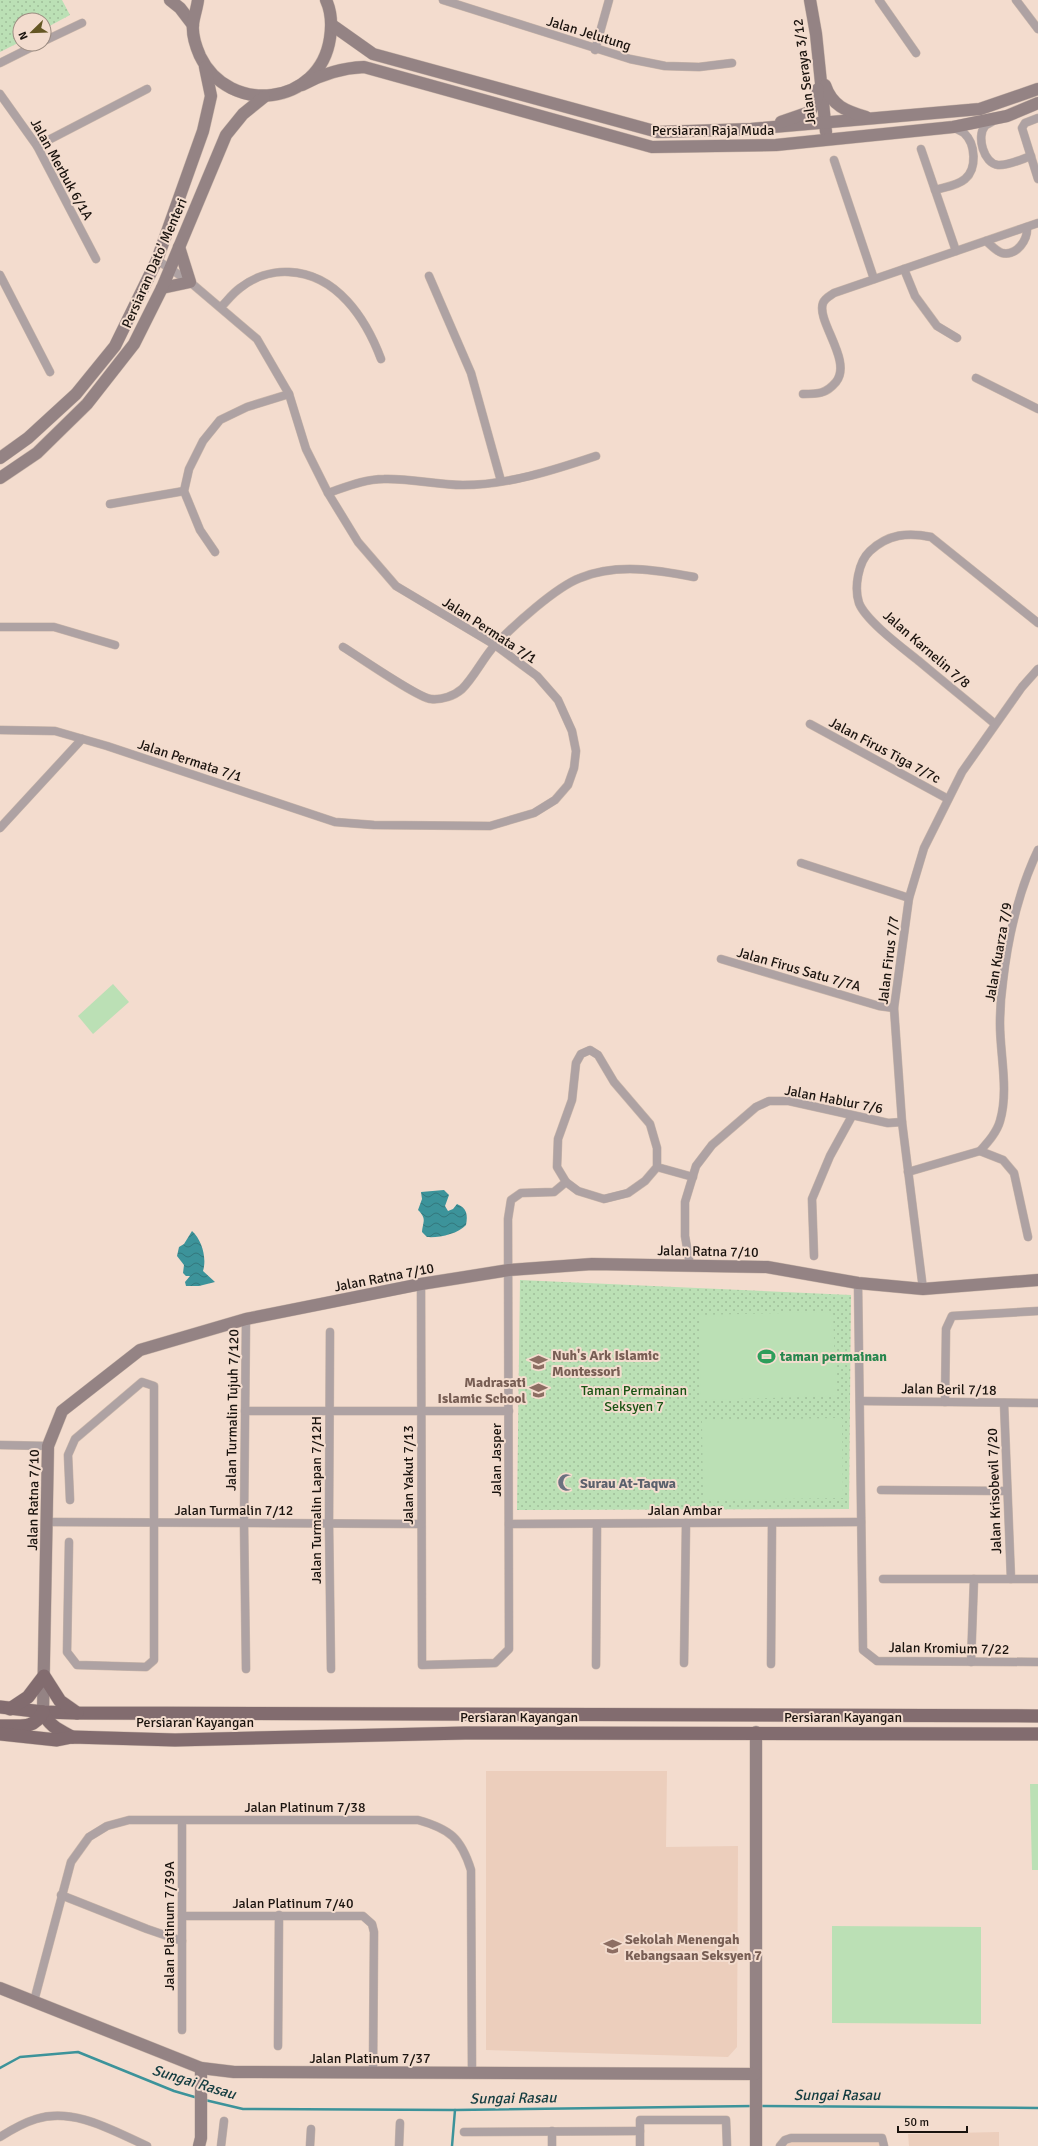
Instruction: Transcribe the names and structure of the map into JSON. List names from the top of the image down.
{
  "streets": {
    "main road": [
      "Jalan Seraya 3/12",
      "Persiaran Raja Muda",
      "Persiaran Dato' Menteri",
      "Jalan Ratna 7/10",
      "Persiaran Kayangan",
      "Jalan Platinum 7/37"
    ],
    "street": [
      "Jalan Jelutung",
      "Jalan Merbuk 6/1A",
      "Jalan Permata 7/1",
      "Jalan Karnelin 7/8",
      "Jalan Firus Tiga 7/7c",
      "Jalan Kuarza 7/9",
      "Jalan Firus 7/7",
      "Jalan Firus Satu 7/7A",
      "Jalan Hablur 7/6",
      "Jalan Beril 7/18",
      "Jalan Turmalin Tujuh 7/120",
      "Jalan Jasper",
      "Jalan Yakut 7/13",
      "Jalan Krisobevil 7/20",
      "Jalan Turmalin Lapan 7/12H",
      "Jalan Turmalin 7/12",
      "Jalan Ambar",
      "Jalan Kromium 7/22",
      "Jalan Platinum 7/38",
      "Jalan Platinum 7/40",
      "Jalan Platinum 7/39A"
    ]
  },
  "crossings": [
    ["Jalan Seraya 3/12", "Persiaran Raja Muda"],
    ["Persiaran Raja Muda", "Persiaran Dato' Menteri"],
    ["Persiaran Dato' Menteri", "Jalan Permata 7/1"],
    ["Jalan Karnelin 7/8", "Jalan Firus 7/7"],
    ["Jalan Firus Tiga 7/7c", "Jalan Firus 7/7"],
    ["Jalan Firus 7/7", "Jalan Firus Satu 7/7A"],
    ["Jalan Firus 7/7", "Jalan Hablur 7/6"],
    ["Jalan Firus 7/7", "Jalan Ratna 7/10"],
    ["Jalan Hablur 7/6", "Jalan Ratna 7/10"],
    ["Jalan Ratna 7/10", "Jalan Turmalin Tujuh 7/120"],
    ["Jalan Ratna 7/10", "Jalan Jasper"],
    ["Jalan Ratna 7/10", "Jalan Yakut 7/13"],
    ["Jalan Ratna 7/10", "Jalan Turmalin 7/12"],
    ["Jalan Ratna 7/10", "Persiaran Kayangan"],
    ["Jalan Beril 7/18", "Jalan Krisobevil 7/20"],
    ["Jalan Turmalin Tujuh 7/120", "Jalan Turmalin 7/12"],
    ["Jalan Jasper", "Jalan Yakut 7/13"],
    ["Jalan Jasper", "Jalan Ambar"],
    ["Jalan Yakut 7/13", "Jalan Turmalin 7/12"],
    ["Jalan Turmalin Lapan 7/12H", "Jalan Turmalin 7/12"],
    ["Jalan Ambar", "Jalan Kromium 7/22"],
    ["Jalan Platinum 7/38", "Jalan Platinum 7/39A"],
    ["Jalan Platinum 7/38", "Jalan Platinum 7/37"],
    ["Jalan Platinum 7/40", "Jalan Platinum 7/39A"],
    ["Jalan Platinum 7/40", "Jalan Platinum 7/37"]
  ],
  "water": ["Sungai Rasau"],
  "parks": ["Taman Permainan Seksyen 7"],
  "places": {
    "sports": ["taman permainan"],
    "school or university": ["Nuh's Ark Islamic Montessori", "Madrasati Islamic School", "Sekolah Menengah Kebangsaan Seksyen 7"],
    "mosque": ["Surau At-Taqwa"]
  },
  "scale_bar": "50 m",
  "north": "bottom left"
}
